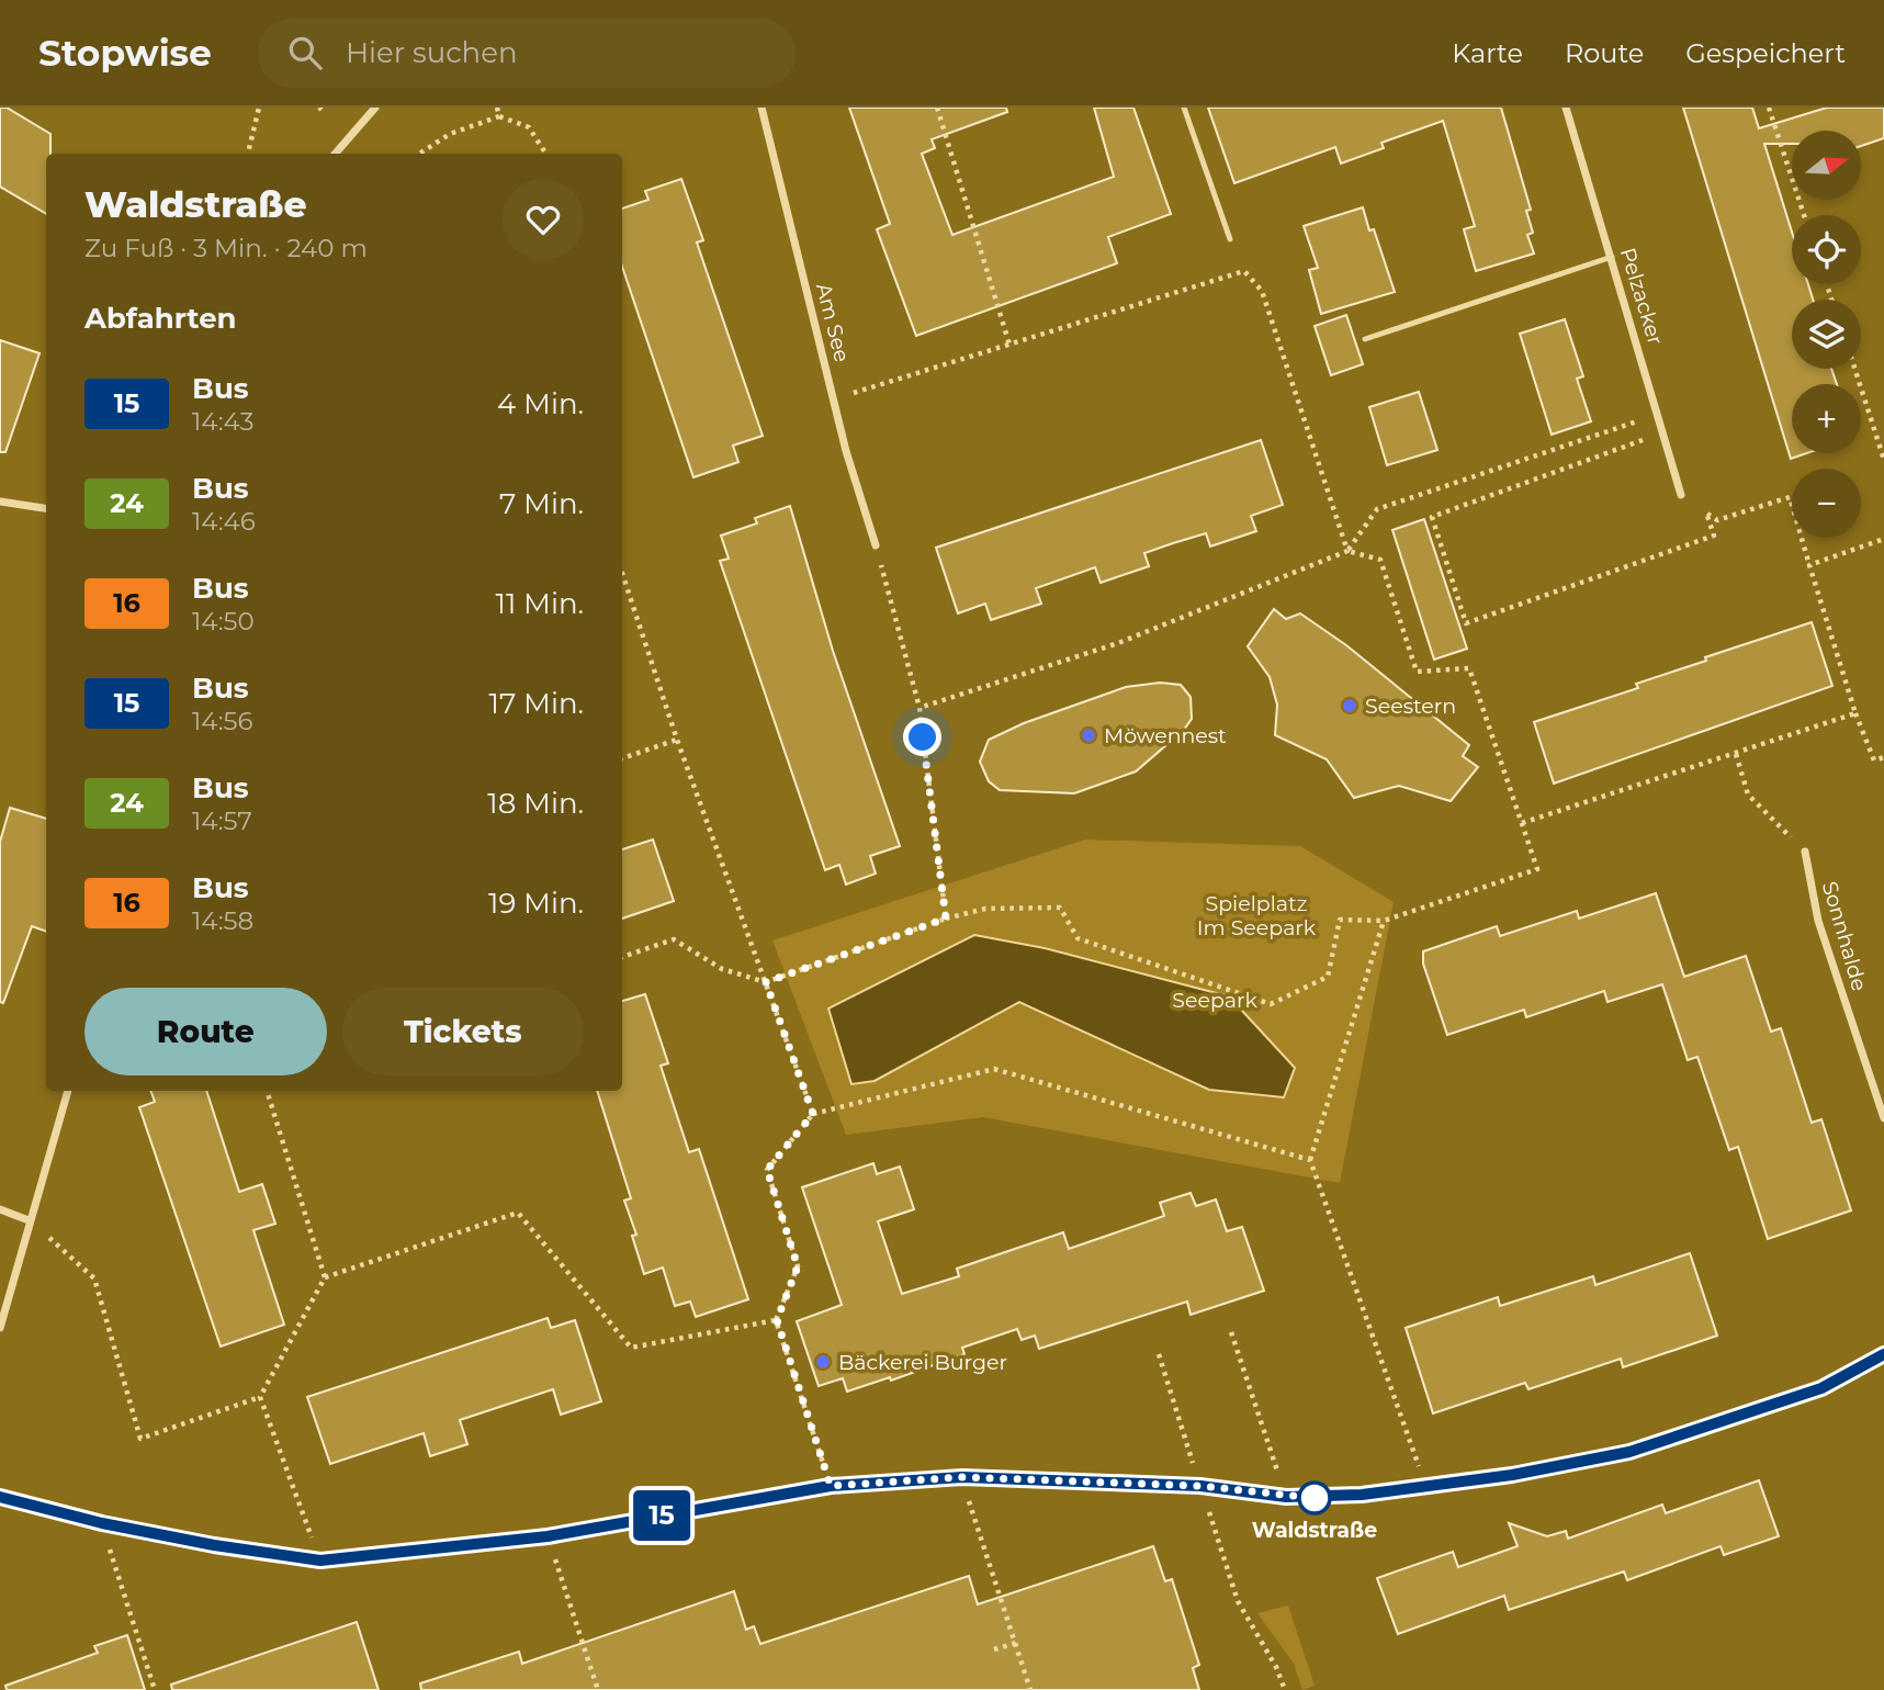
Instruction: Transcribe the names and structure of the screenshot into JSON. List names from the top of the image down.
{
  "streets": {
    "street": ["Pelzacker", "Am See", "Sonnhalde"]
  },
  "parks": ["Spielplatz Im Seepark", "Seepark"],
  "places": [
    "Seestern",
    "Möwennest",
    "Bäckerei Burger",
    "Waldstraße"
  ],
  "lines": ["bus line 15"],
  "north": "right",
  "page": {
    "header": "Stopwise",
    "search": "Hier suchen",
    "nav": ["Karte", "Route", "Gespeichert"],
    "on_map": "15",
    "map_buttons": ["+", "−"],
    "heading": [
      ["Waldstraße", "Zu Fuß · 3 Min. · 240 m"],
      "Abfahrten"
    ],
    "list": [
      {
        "mark": "15",
        "name": "Bus",
        "note": "14:43",
        "value": "4 Min."
      },
      {
        "mark": "24",
        "name": "Bus",
        "note": "14:46",
        "value": "7 Min."
      },
      {
        "mark": "16",
        "name": "Bus",
        "note": "14:50",
        "value": "11 Min."
      },
      {
        "mark": "15",
        "name": "Bus",
        "note": "14:56",
        "value": "17 Min."
      },
      {
        "mark": "24",
        "name": "Bus",
        "note": "14:57",
        "value": "18 Min."
      },
      {
        "mark": "16",
        "name": "Bus",
        "note": "14:58",
        "value": "19 Min."
      }
    ],
    "buttons": ["Route", "Tickets"]
  }
}
